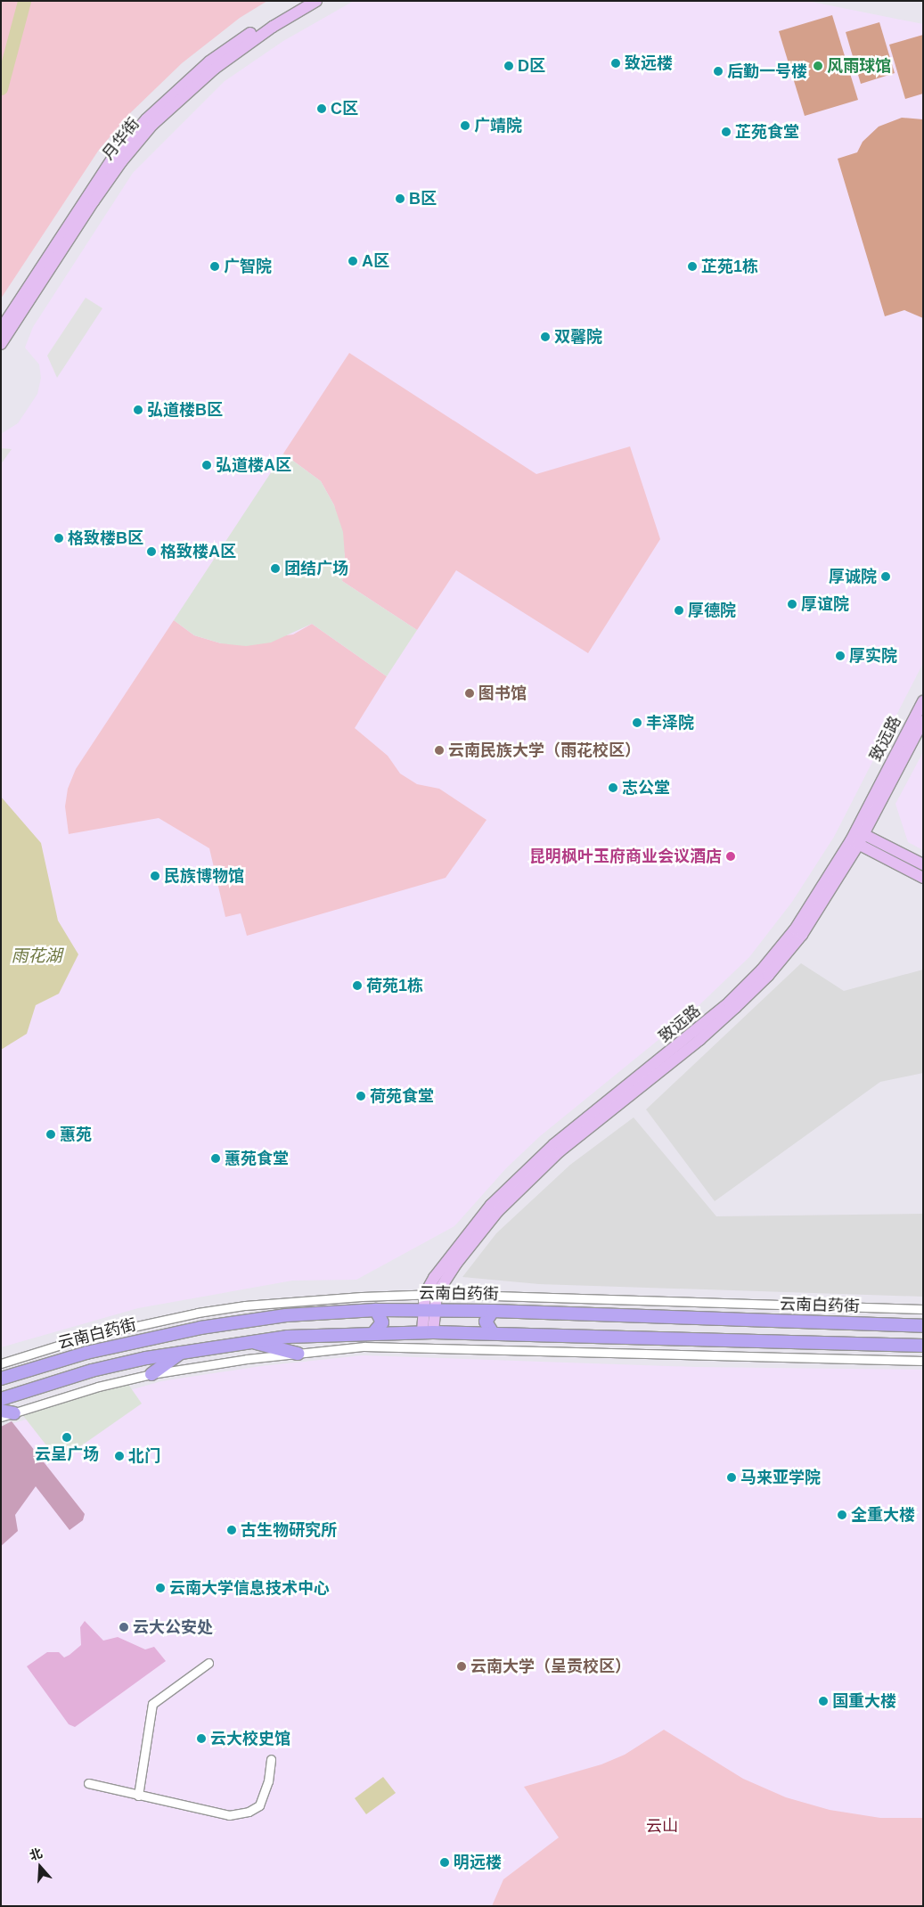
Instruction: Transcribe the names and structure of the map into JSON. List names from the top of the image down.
{
  "streets": {
    "main road": ["月华街", "致远路", "云南白药街"]
  },
  "crossings": [
    ["致远路", "云南白药街"]
  ],
  "water": ["雨花湖"],
  "parks": ["云山"],
  "places": [
    "致远楼",
    "D区",
    "风雨球馆",
    "后勤一号楼",
    "C区",
    "广靖院",
    "芷苑食堂",
    "B区",
    "A区",
    "广智院",
    "芷苑1栋",
    "双馨院",
    "弘道楼B区",
    "弘道楼A区",
    "格致楼B区",
    "格致楼A区",
    "团结广场",
    "厚诚院",
    "厚谊院",
    "厚德院",
    "厚实院",
    "图书馆",
    "丰泽院",
    "云南民族大学（雨花校区）",
    "志公堂",
    "昆明枫叶玉府商业会议酒店",
    "民族博物馆",
    "荷苑1栋",
    "荷苑食堂",
    "蕙苑",
    "蕙苑食堂",
    "云呈广场",
    "北门",
    "马来亚学院",
    "全重大楼",
    "古生物研究所",
    "云南大学信息技术中心",
    "云大公安处",
    "云南大学（呈贡校区）",
    "国重大楼",
    "云大校史馆",
    "明远楼"
  ],
  "north": "top"
}
